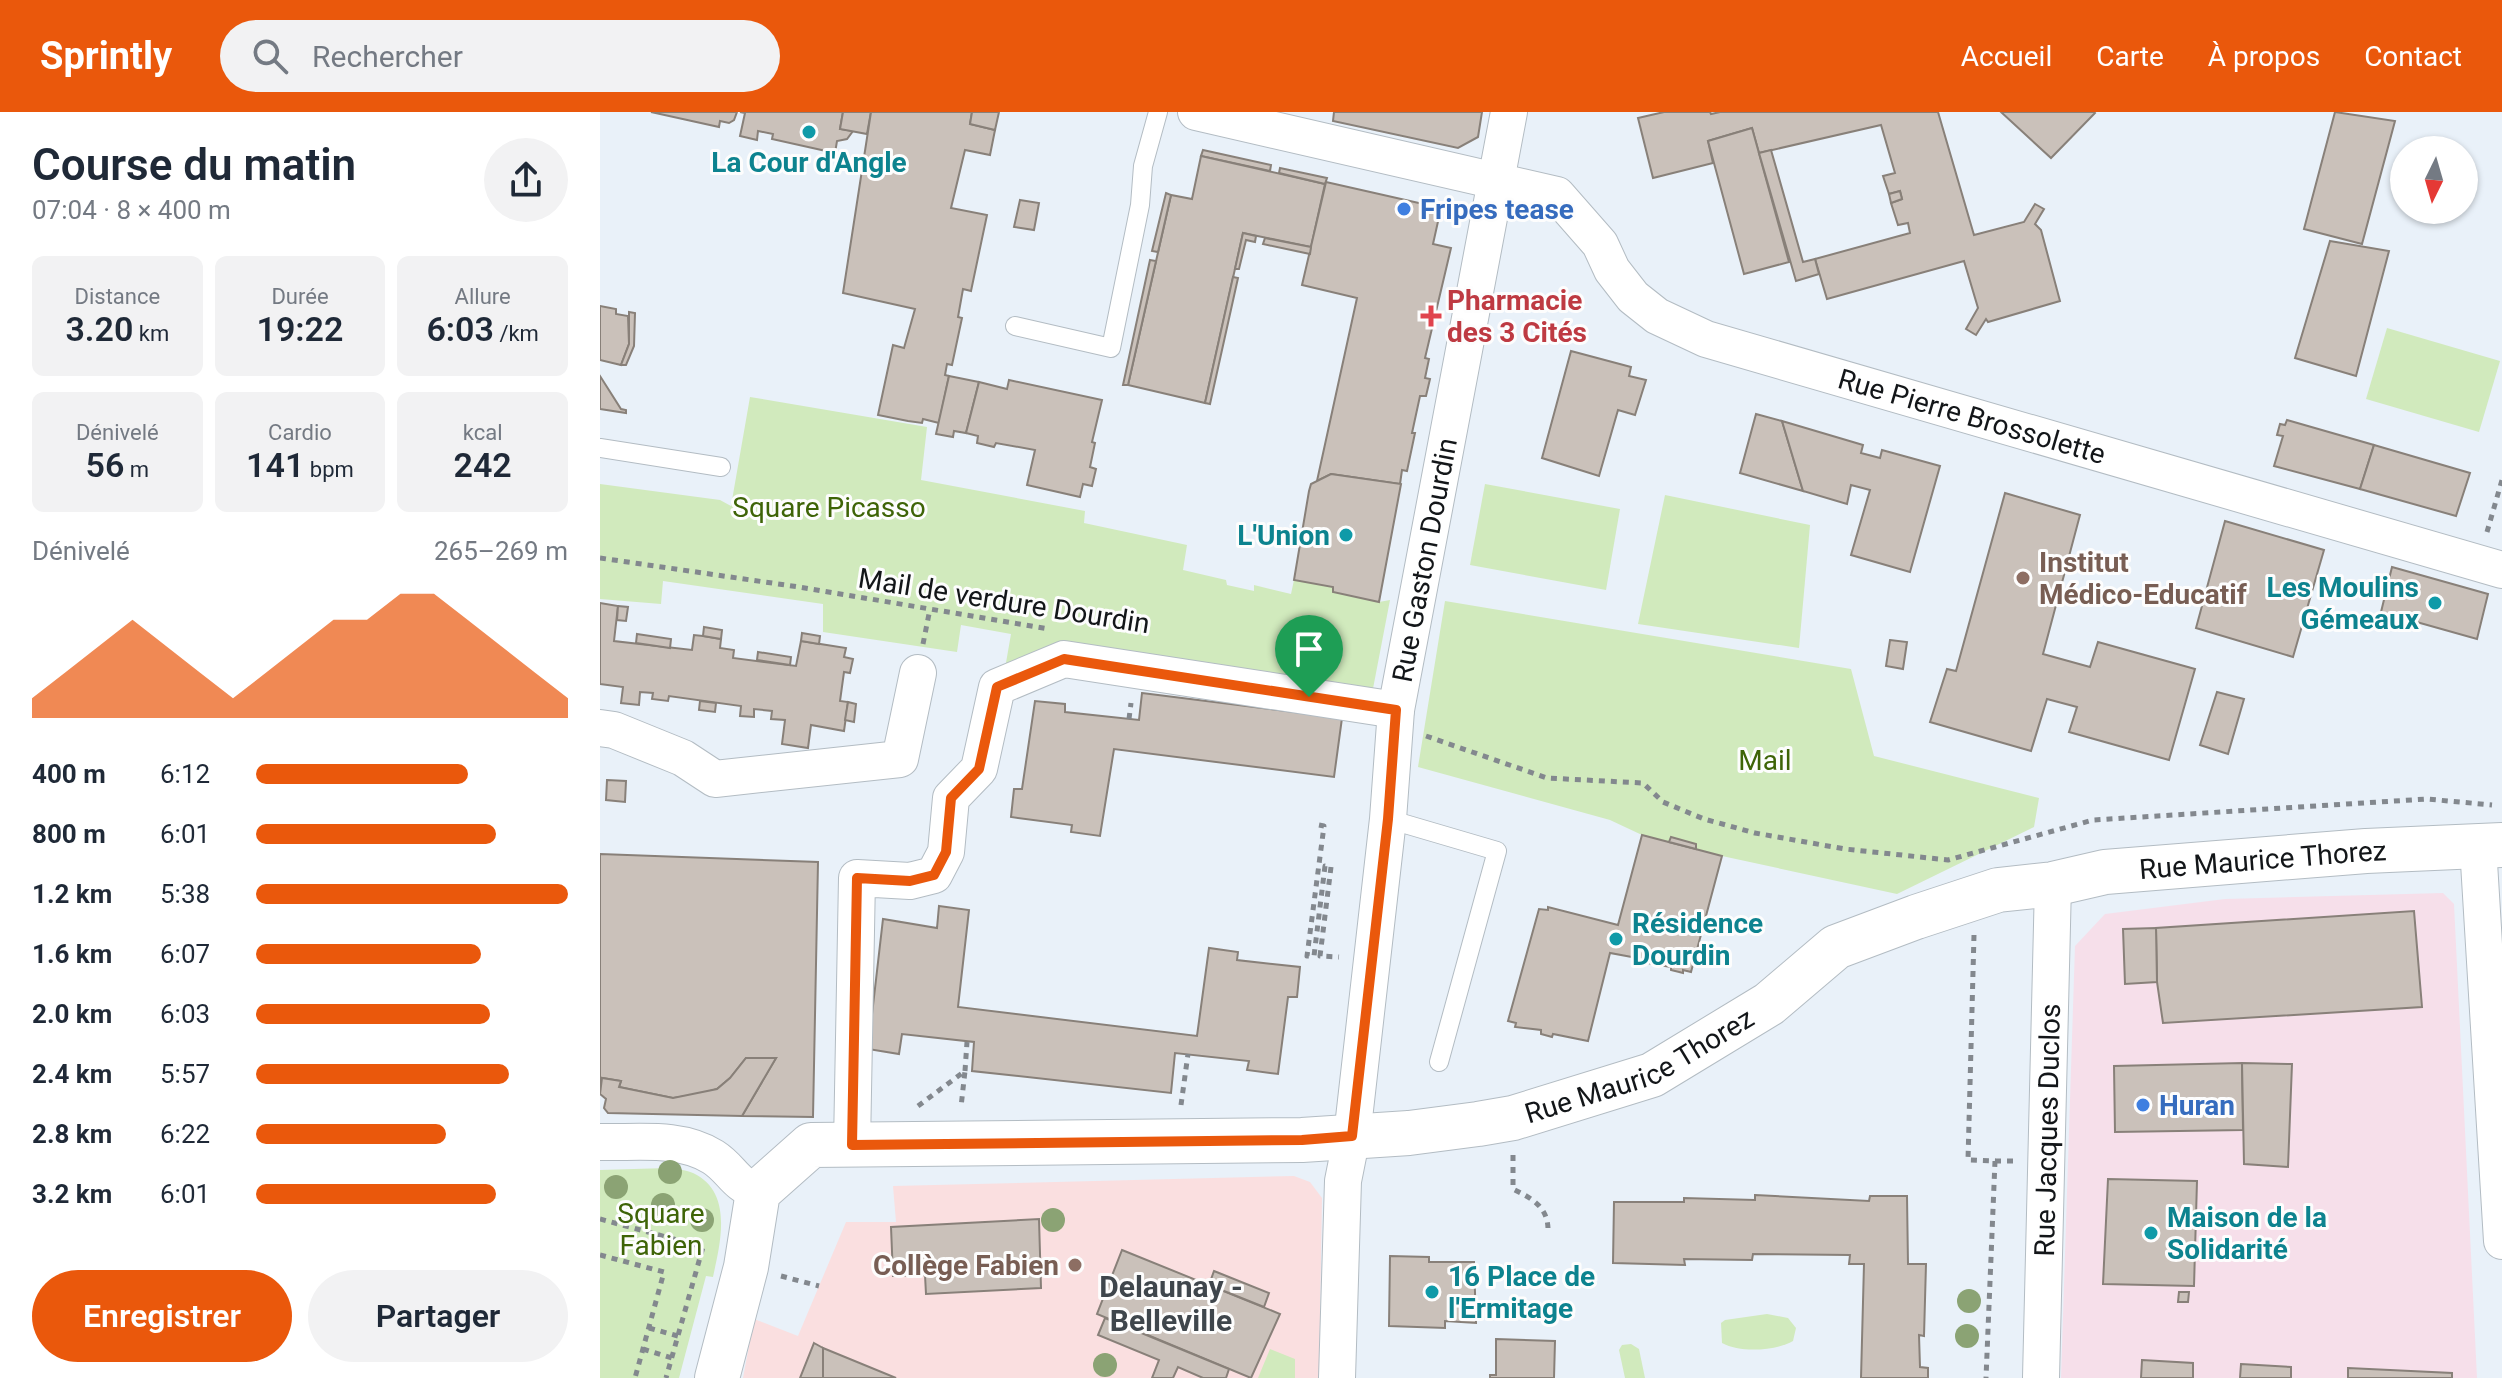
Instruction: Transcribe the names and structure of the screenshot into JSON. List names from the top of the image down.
{
  "streets": {
    "street": [
      "Rue Pierre Brossolette",
      "Rue Gaston Dourdin",
      "Rue Maurice Thorez",
      "Rue Jacques Duclos"
    ],
    "path": ["Mail de verdure Dourdin"]
  },
  "crossings": [
    ["Rue Pierre Brossolette", "Rue Gaston Dourdin"],
    ["Rue Gaston Dourdin", "Rue Maurice Thorez"],
    ["Rue Maurice Thorez", "Rue Jacques Duclos"]
  ],
  "districts": ["Delaunay - Belleville"],
  "parks": ["Square Picasso", "Mail", "Square Fabien"],
  "places": {
    "other": [
      "La Cour d'Angle",
      "Fripes tease",
      "L'Union",
      "Institut Médico-Educatif",
      "Les Moulins Gémeaux",
      "Résidence Dourdin",
      "Huran",
      "Maison de la Solidarité",
      "Collège Fabien",
      "16 Place de l'Ermitage"
    ],
    "health": ["Pharmacie des 3 Cités"]
  },
  "north": "bottom",
  "page": {
    "header": "Sprintly",
    "search": "Rechercher",
    "nav": [
      "Accueil",
      "Carte",
      "À propos",
      "Contact"
    ],
    "heading": ["Course du matin", "07:04 · 8 × 400 m"],
    "stats": [
      ["Distance", "3.20 km"],
      ["Durée", "19:22"],
      ["Allure", "6:03 /km"],
      ["Dénivelé", "56 m"],
      ["Cardio", "141 bpm"],
      ["kcal", "242"]
    ],
    "chart": ["Dénivelé", "265–269 m"],
    "list": [
      {
        "name": "400 m",
        "note": "6:12"
      },
      {
        "name": "800 m",
        "note": "6:01"
      },
      {
        "name": "1.2 km",
        "note": "5:38"
      },
      {
        "name": "1.6 km",
        "note": "6:07"
      },
      {
        "name": "2.0 km",
        "note": "6:03"
      },
      {
        "name": "2.4 km",
        "note": "5:57"
      },
      {
        "name": "2.8 km",
        "note": "6:22"
      },
      {
        "name": "3.2 km",
        "note": "6:01"
      }
    ],
    "buttons": ["Enregistrer", "Partager"]
  }
}
